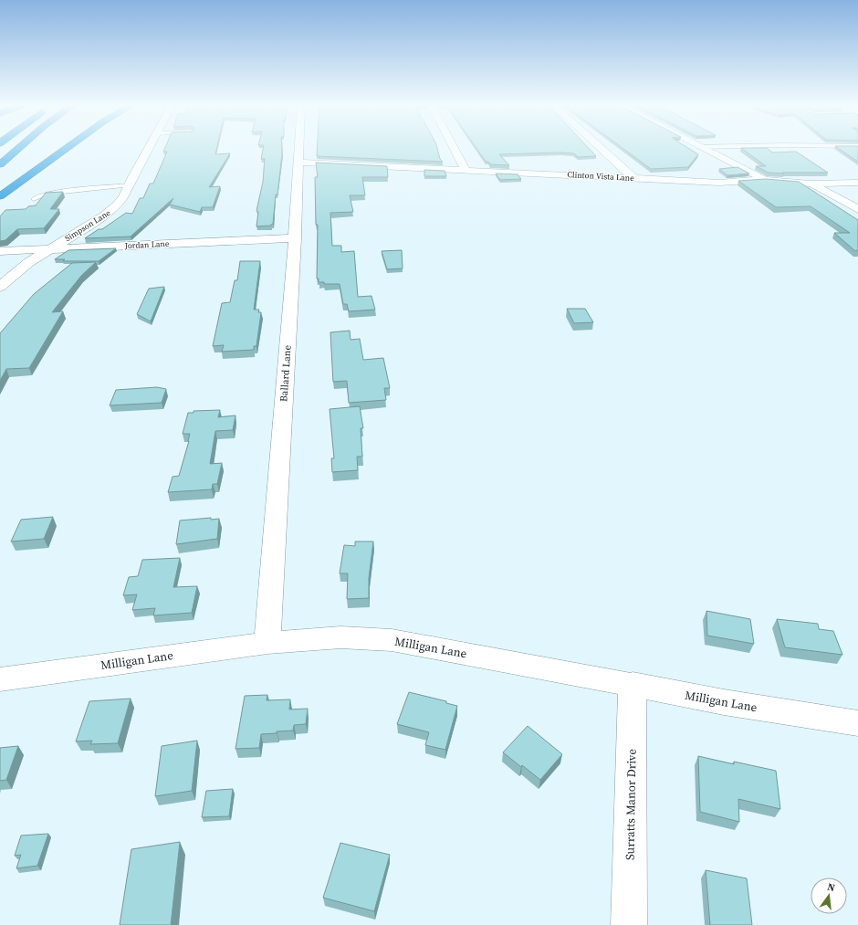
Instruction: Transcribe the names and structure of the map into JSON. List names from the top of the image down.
{
  "streets": {
    "street": [
      "Clinton Vista Lane",
      "Simpson Lane",
      "Jordan Lane",
      "Ballard Lane",
      "Milligan Lane",
      "Surratts Manor Drive"
    ]
  },
  "crossings": [
    ["Clinton Vista Lane", "Ballard Lane"],
    ["Simpson Lane", "Jordan Lane"],
    ["Jordan Lane", "Ballard Lane"],
    ["Ballard Lane", "Milligan Lane"],
    ["Milligan Lane", "Surratts Manor Drive"]
  ],
  "north": "top"
}
